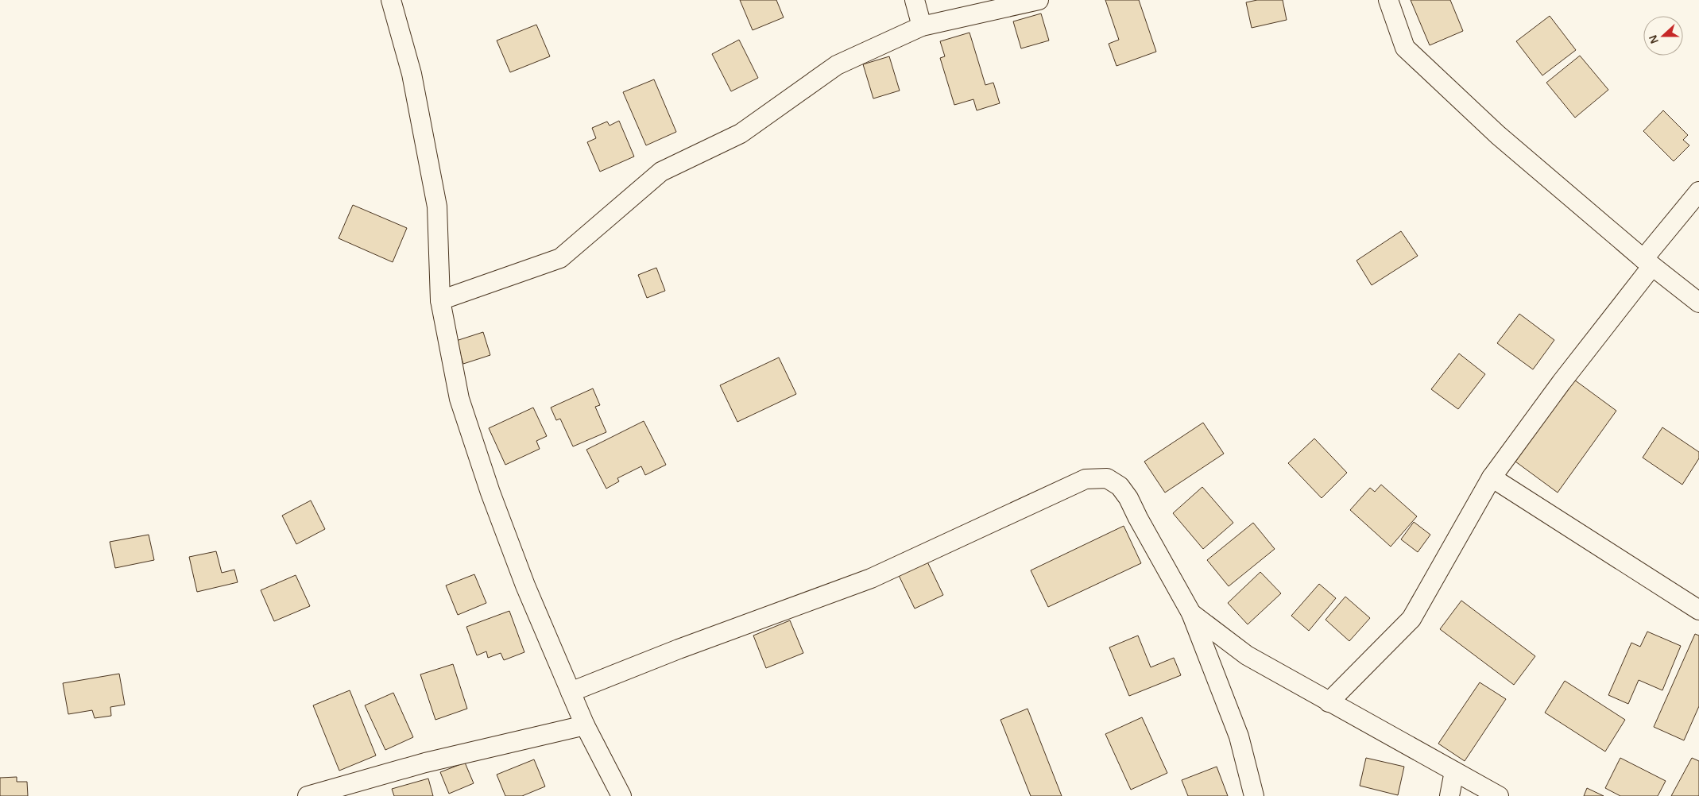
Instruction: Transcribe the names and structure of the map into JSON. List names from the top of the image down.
{
  "north": "left"
}
